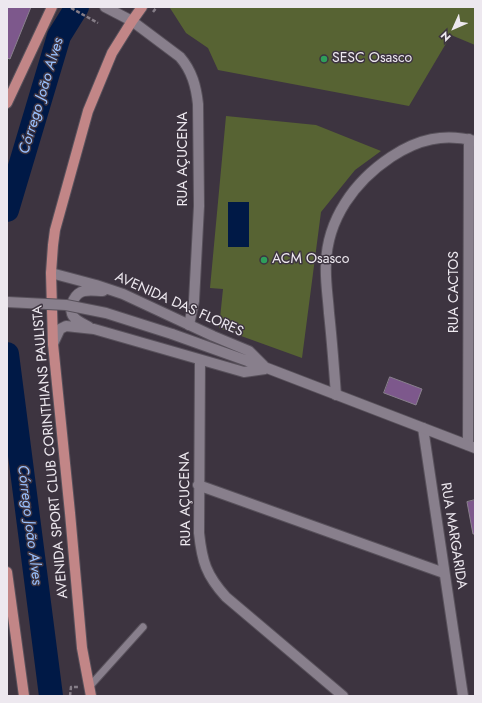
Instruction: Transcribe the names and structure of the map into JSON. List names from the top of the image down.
{
  "streets": {
    "main road": ["AVENIDA SPORT CLUB CORINTHIANS PAULISTA"],
    "street": [
      "RUA AÇUCENA",
      "RUA CACTOS",
      "AVENIDA DAS FLORES",
      "RUA MARGARIDA"
    ]
  },
  "crossings": [
    ["RUA AÇUCENA", "AVENIDA DAS FLORES"],
    ["RUA AÇUCENA", "AVENIDA SPORT CLUB CORINTHIANS PAULISTA"],
    ["RUA CACTOS", "AVENIDA DAS FLORES"],
    ["AVENIDA DAS FLORES", "AVENIDA SPORT CLUB CORINTHIANS PAULISTA"],
    ["AVENIDA DAS FLORES", "RUA MARGARIDA"]
  ],
  "water": ["Córrego João Alves"],
  "places": ["SESC Osasco", "ACM Osasco"],
  "north": "bottom left"
}
